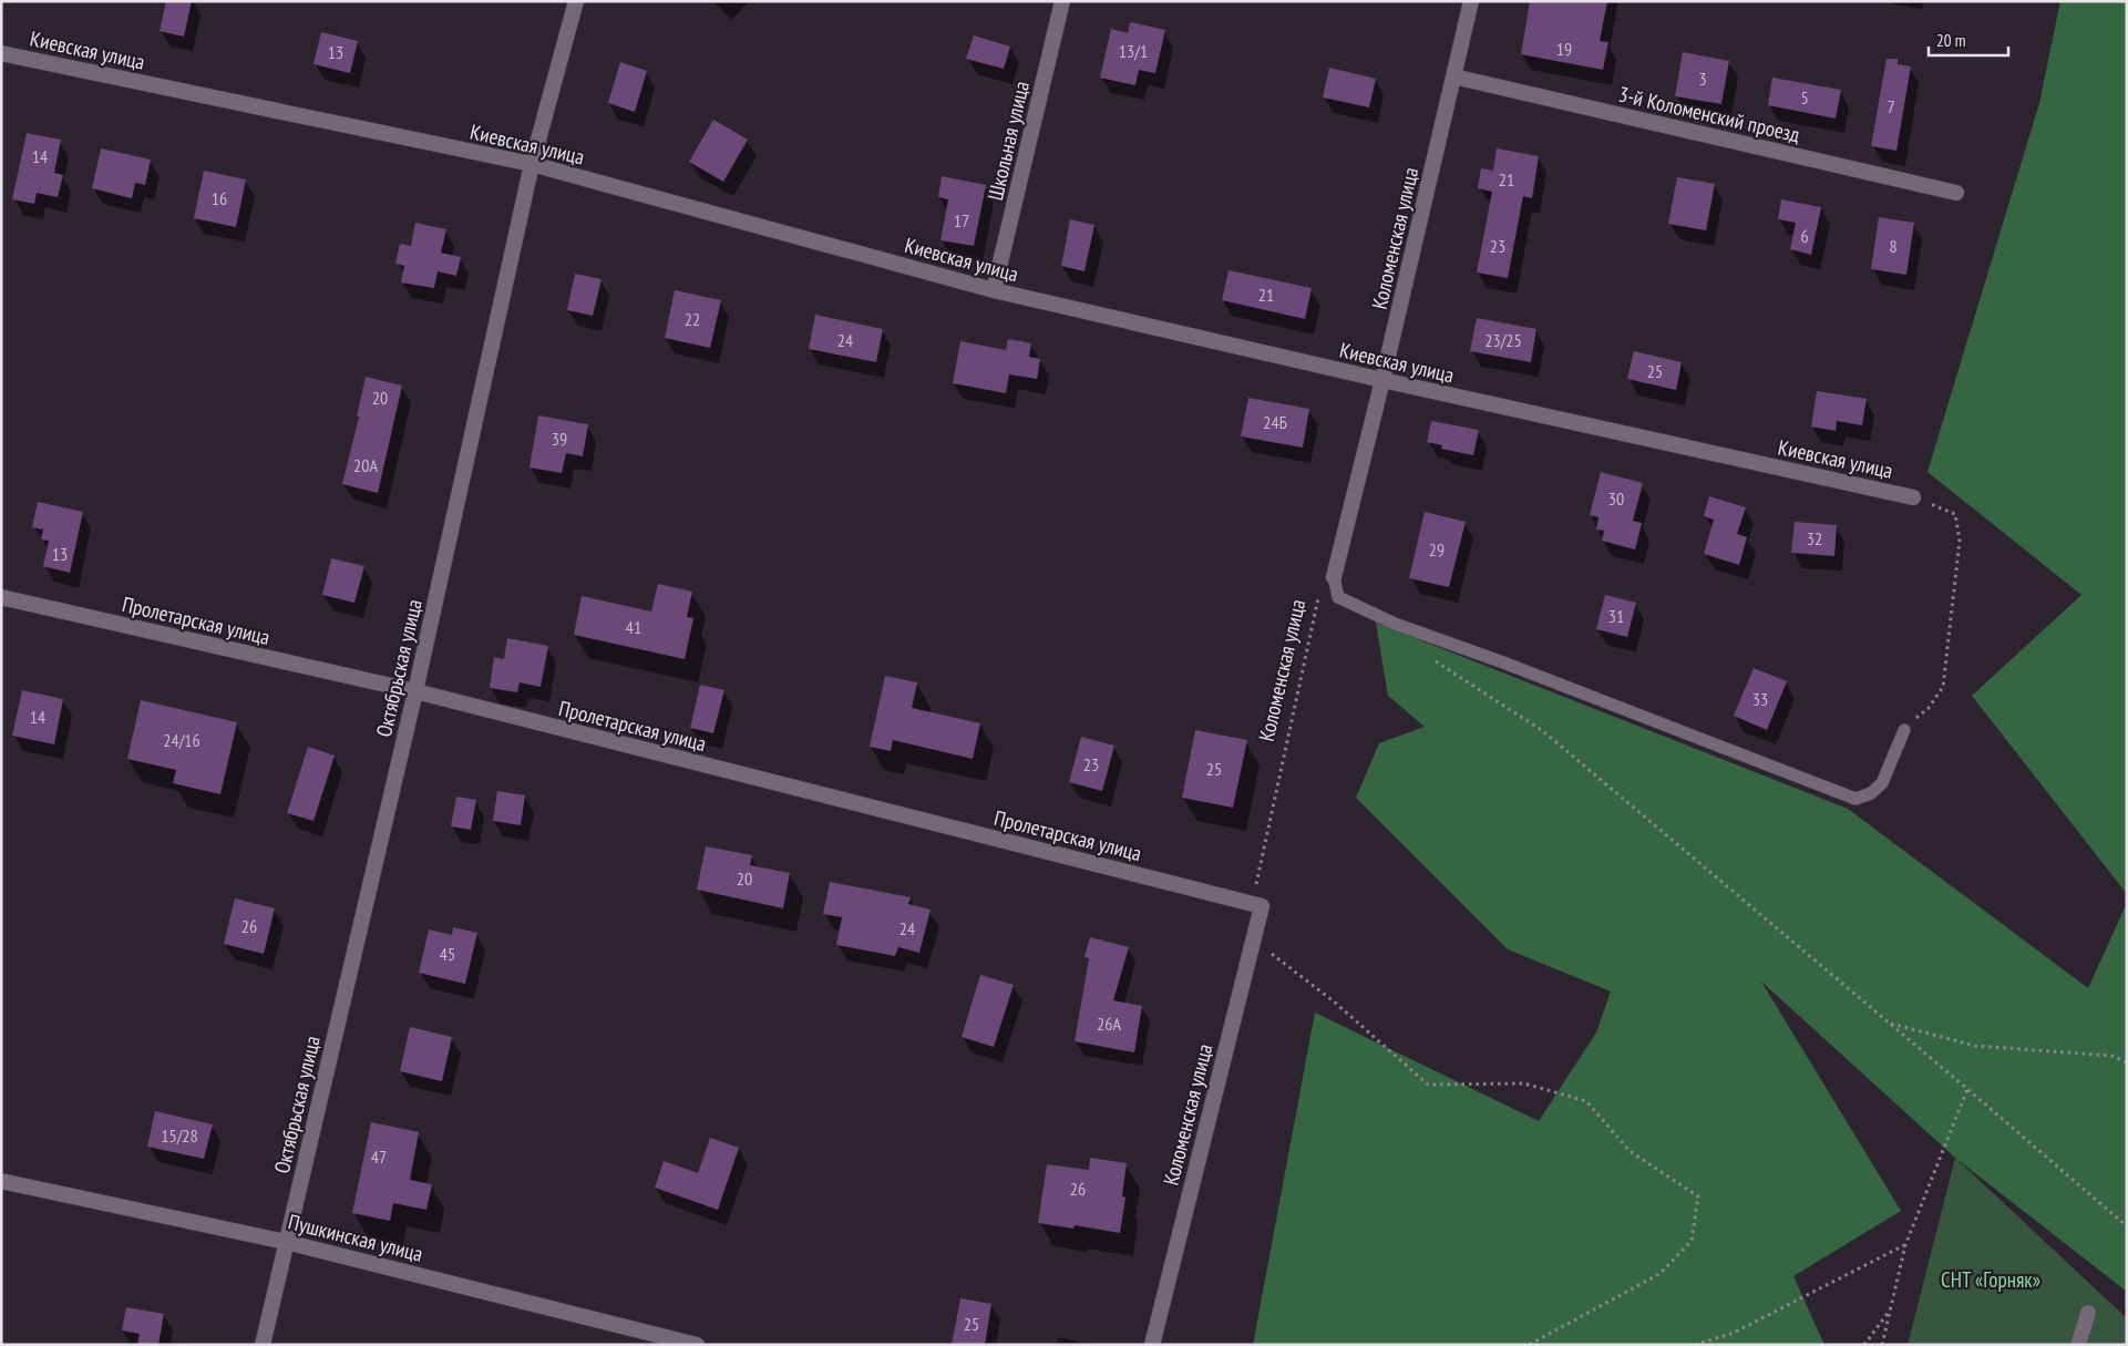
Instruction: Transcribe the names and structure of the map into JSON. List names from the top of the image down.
{
  "streets": {
    "street": [
      "Киевская улица",
      "3-й Коломенский проезд",
      "Школьная улица",
      "Коломенская улица",
      "Пролетарская улица",
      "Октябрьская улица",
      "Пушкинская улица"
    ]
  },
  "crossings": [
    ["Киевская улица", "Школьная улица"],
    ["Киевская улица", "Коломенская улица"],
    ["Киевская улица", "Октябрьская улица"],
    ["3-й Коломенский проезд", "Коломенская улица"],
    ["Коломенская улица", "Пролетарская улица"],
    ["Пролетарская улица", "Октябрьская улица"],
    ["Октябрьская улица", "Пушкинская улица"]
  ],
  "parks": ["СНТ «Горняк»"],
  "house_numbers": [
    "19",
    "13/1",
    "13",
    "3",
    "5",
    "7",
    "14",
    "21",
    "16",
    "17",
    "6",
    "23",
    "8",
    "21",
    "22",
    "24",
    "23/25",
    "25",
    "20",
    "24Б",
    "39",
    "20А",
    "30",
    "32",
    "29",
    "13",
    "31",
    "41",
    "33",
    "14",
    "24/16",
    "23",
    "25",
    "20",
    "26",
    "24",
    "45",
    "26А",
    "15/28",
    "47",
    "26",
    "25"
  ],
  "scale_bar": "20 m"
}
